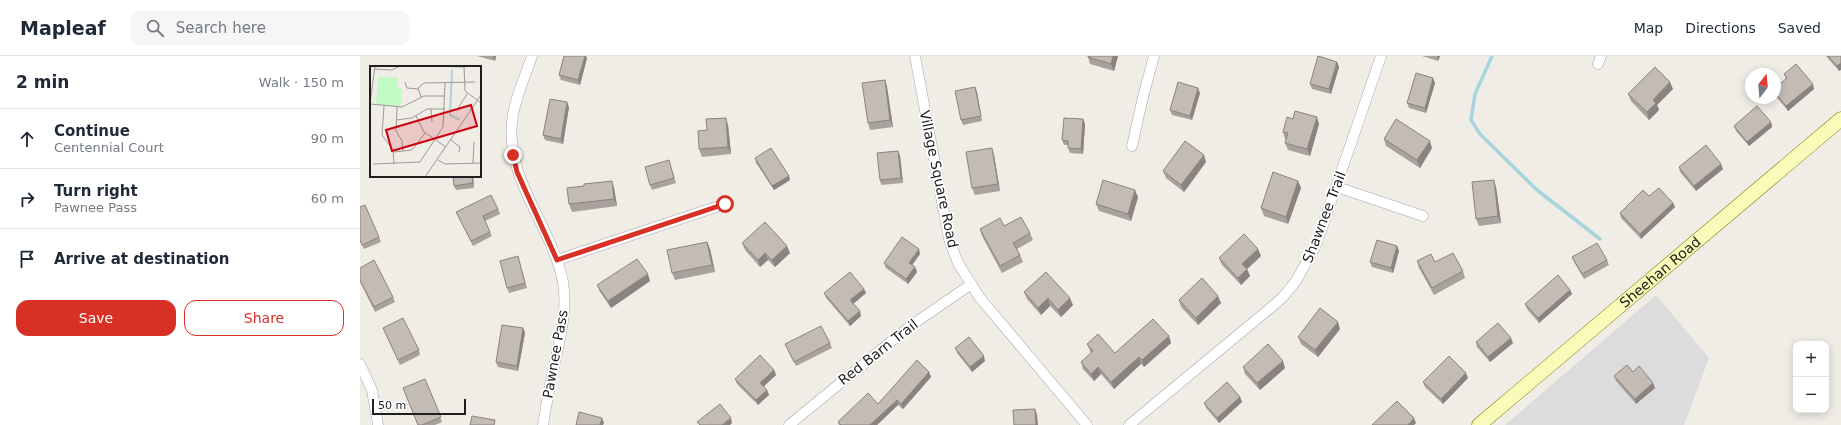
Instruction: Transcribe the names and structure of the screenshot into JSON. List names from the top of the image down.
{
  "streets": {
    "street": [
      "Village Square Road",
      "Shawnee Trail",
      "Sheehan Road",
      "Red Barn Trail",
      "Pawnee Pass"
    ]
  },
  "crossings": [
    ["Village Square Road", "Red Barn Trail"]
  ],
  "scale_bar": "50 m",
  "north": "top",
  "page": {
    "header": "Mapleaf",
    "search": "Search here",
    "nav": ["Map", "Directions", "Saved"],
    "heading": ["2 min", "Walk · 150 m"],
    "list": [
      ["Continue", "Centennial Court", "90 m"],
      ["Turn right", "Pawnee Pass", "60 m"],
      "Arrive at destination"
    ],
    "buttons": ["Save", "Share"],
    "map_buttons": ["+", "−"],
    "scale": "50 m"
  }
}
